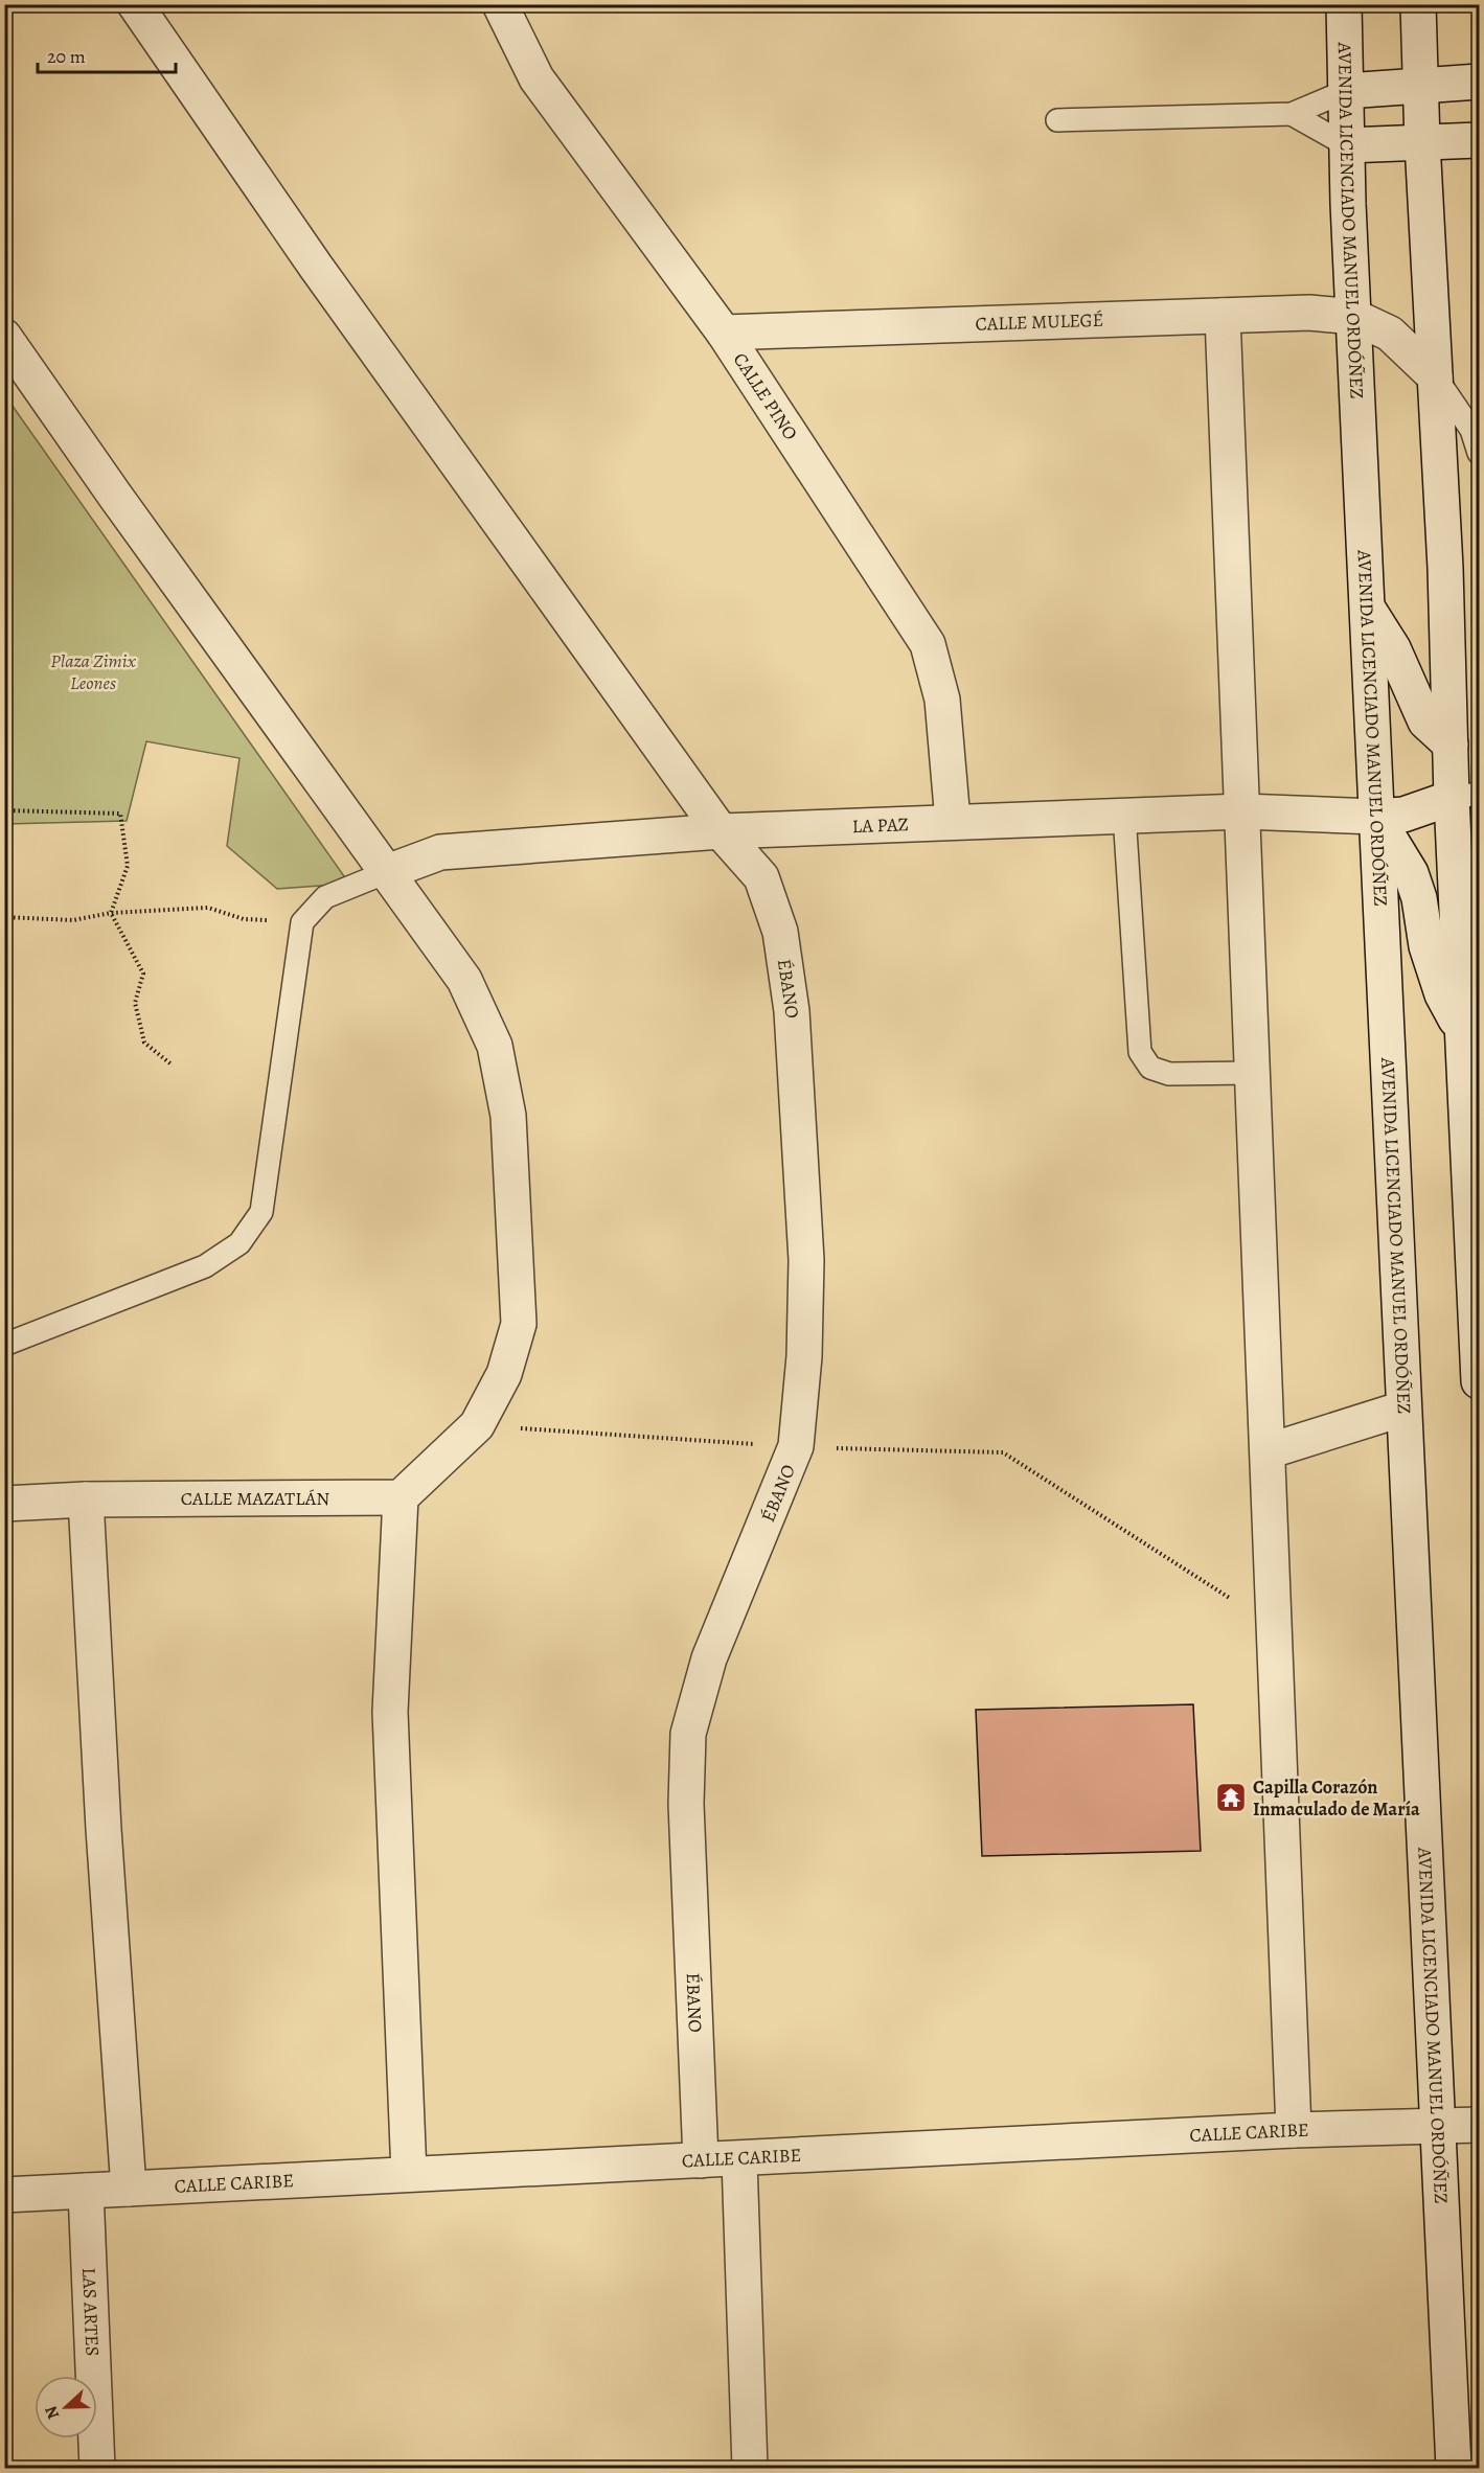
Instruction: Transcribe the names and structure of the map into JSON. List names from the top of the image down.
{
  "streets": {
    "street": [
      "AVENIDA LICENCIADO MANUEL ORDÓÑEZ",
      "CALLE MULEGÉ",
      "CALLE PINO",
      "LA PAZ",
      "ÉBANO",
      "CALLE MAZATLÁN",
      "CALLE CARIBE",
      "LAS ARTES"
    ]
  },
  "crossings": [
    ["AVENIDA LICENCIADO MANUEL ORDÓÑEZ", "CALLE MULEGÉ"],
    ["AVENIDA LICENCIADO MANUEL ORDÓÑEZ", "LA PAZ"],
    ["AVENIDA LICENCIADO MANUEL ORDÓÑEZ", "CALLE CARIBE"],
    ["CALLE MULEGÉ", "CALLE PINO"],
    ["CALLE PINO", "LA PAZ"],
    ["LA PAZ", "ÉBANO"],
    ["ÉBANO", "CALLE CARIBE"],
    ["CALLE CARIBE", "LAS ARTES"]
  ],
  "parks": ["Plaza Zimix Leones"],
  "places": {
    "temple": ["Capilla Corazón Inmaculado de María"]
  },
  "scale_bar": "20 m",
  "north": "left"
}
